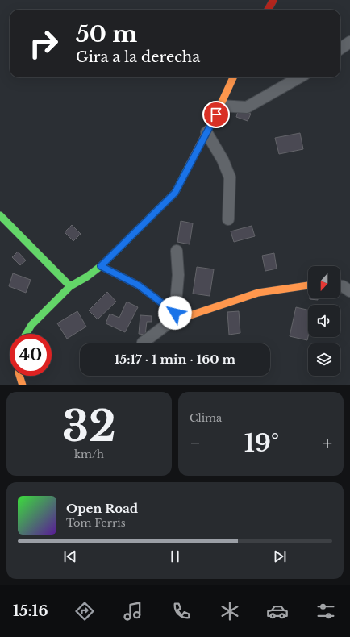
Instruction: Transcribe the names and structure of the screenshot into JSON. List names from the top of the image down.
{
  "north": "bottom",
  "page": {
    "turn": ["50 m", "Gira a la derecha"],
    "limit": "40",
    "trip": "15:17 · 1 min · 160 m",
    "tile": [
      ["32", "km/h"],
      "Clima"
    ],
    "heat": ["−", "19°", "+"],
    "song": ["Open Road", "Tom Ferris"],
    "tabs": "15:16"
  }
}
